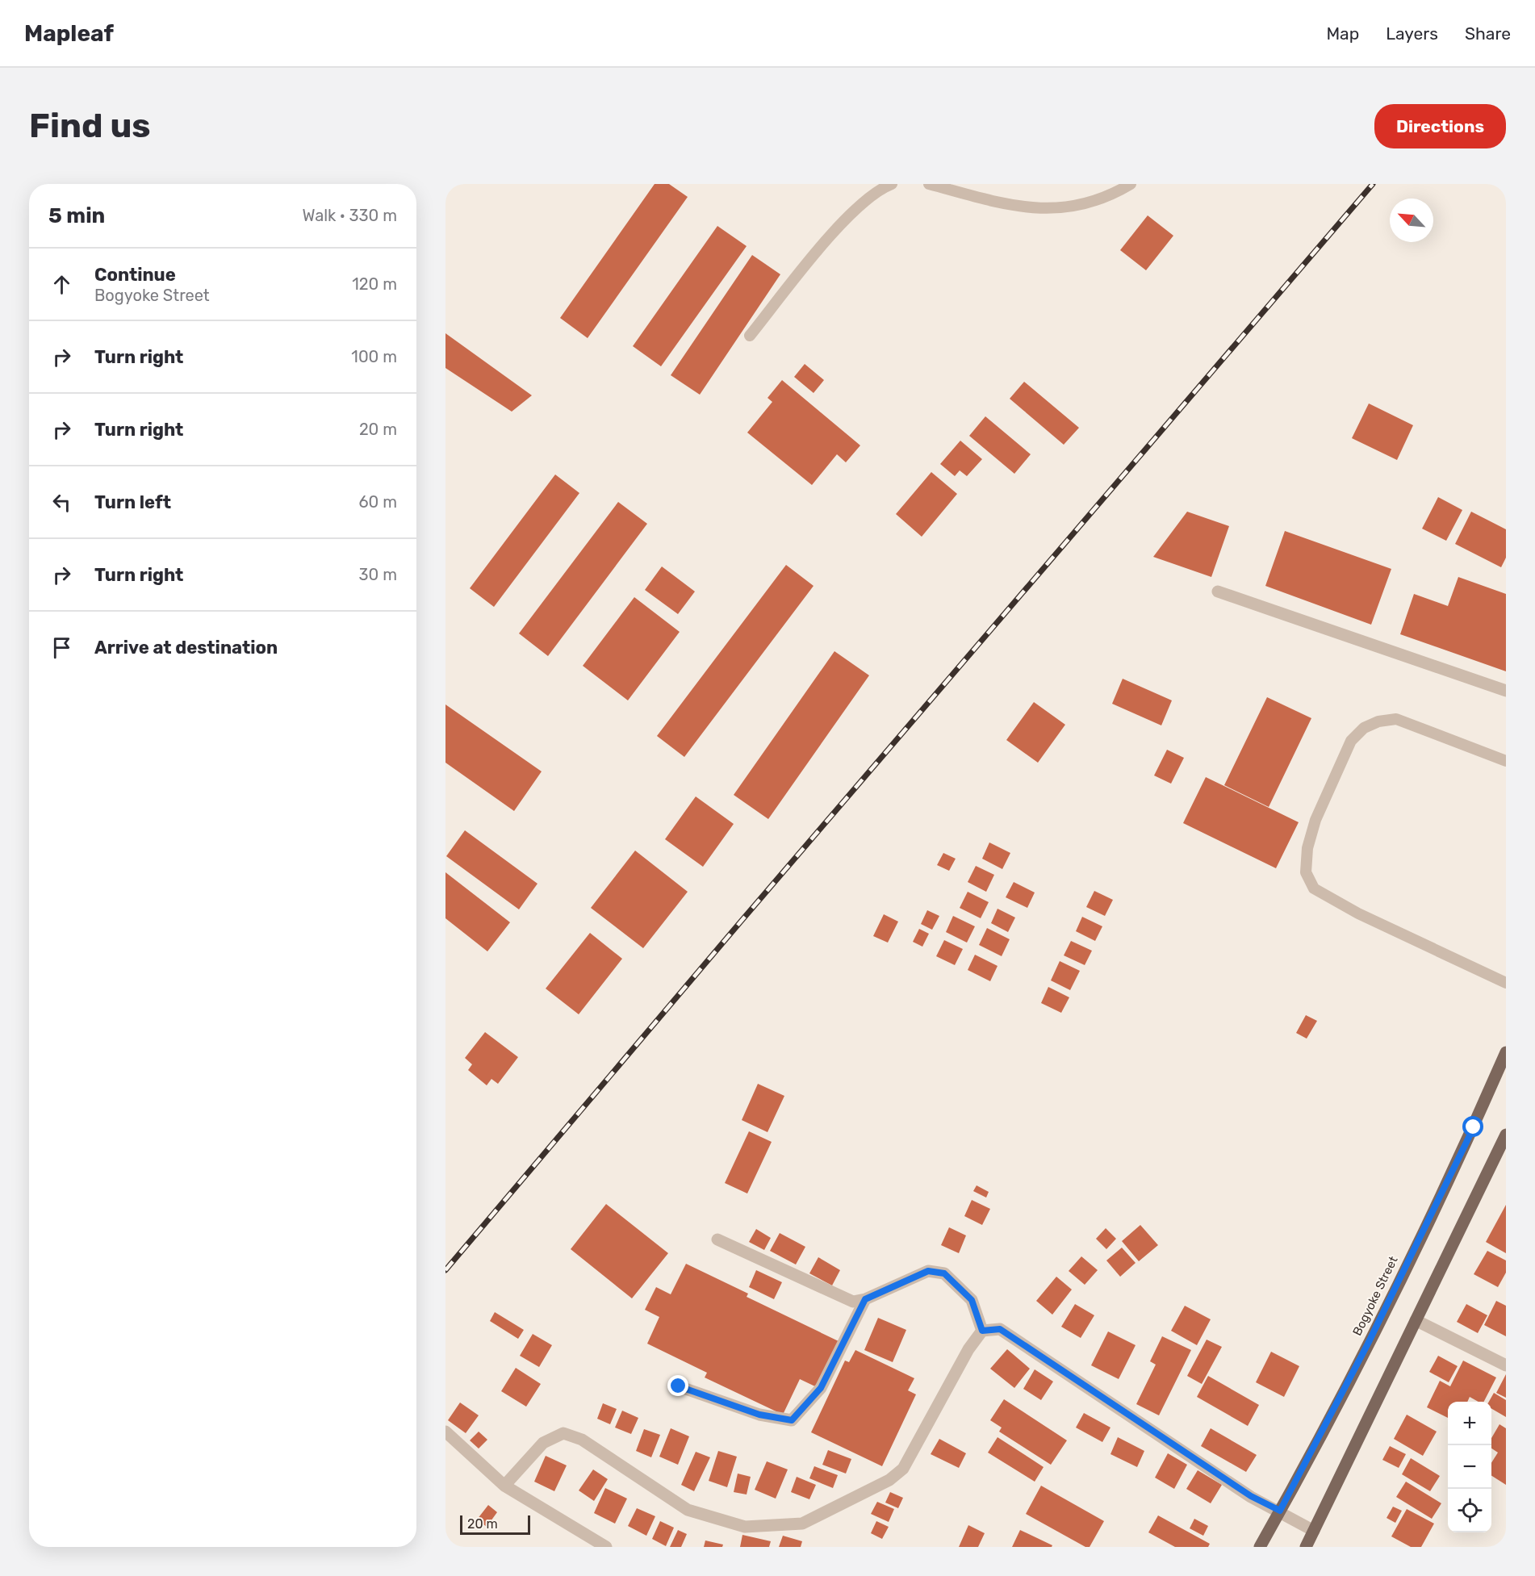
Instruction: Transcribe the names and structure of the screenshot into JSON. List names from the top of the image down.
{
  "streets": {
    "main road": ["Bogyoke Street"]
  },
  "scale_bar": "20 m",
  "north": "top left",
  "page": {
    "header": "Mapleaf",
    "nav": ["Map", "Layers", "Share"],
    "buttons": "Directions",
    "title": "Find us",
    "heading": ["5 min", "Walk · 330 m"],
    "list": [
      ["Continue", "Bogyoke Street", "120 m"],
      ["Turn right", "100 m"],
      ["Turn right", "20 m"],
      ["Turn left", "60 m"],
      ["Turn right", "30 m"],
      "Arrive at destination"
    ],
    "map_buttons": ["+", "−"],
    "scale": "20 m"
  }
}
